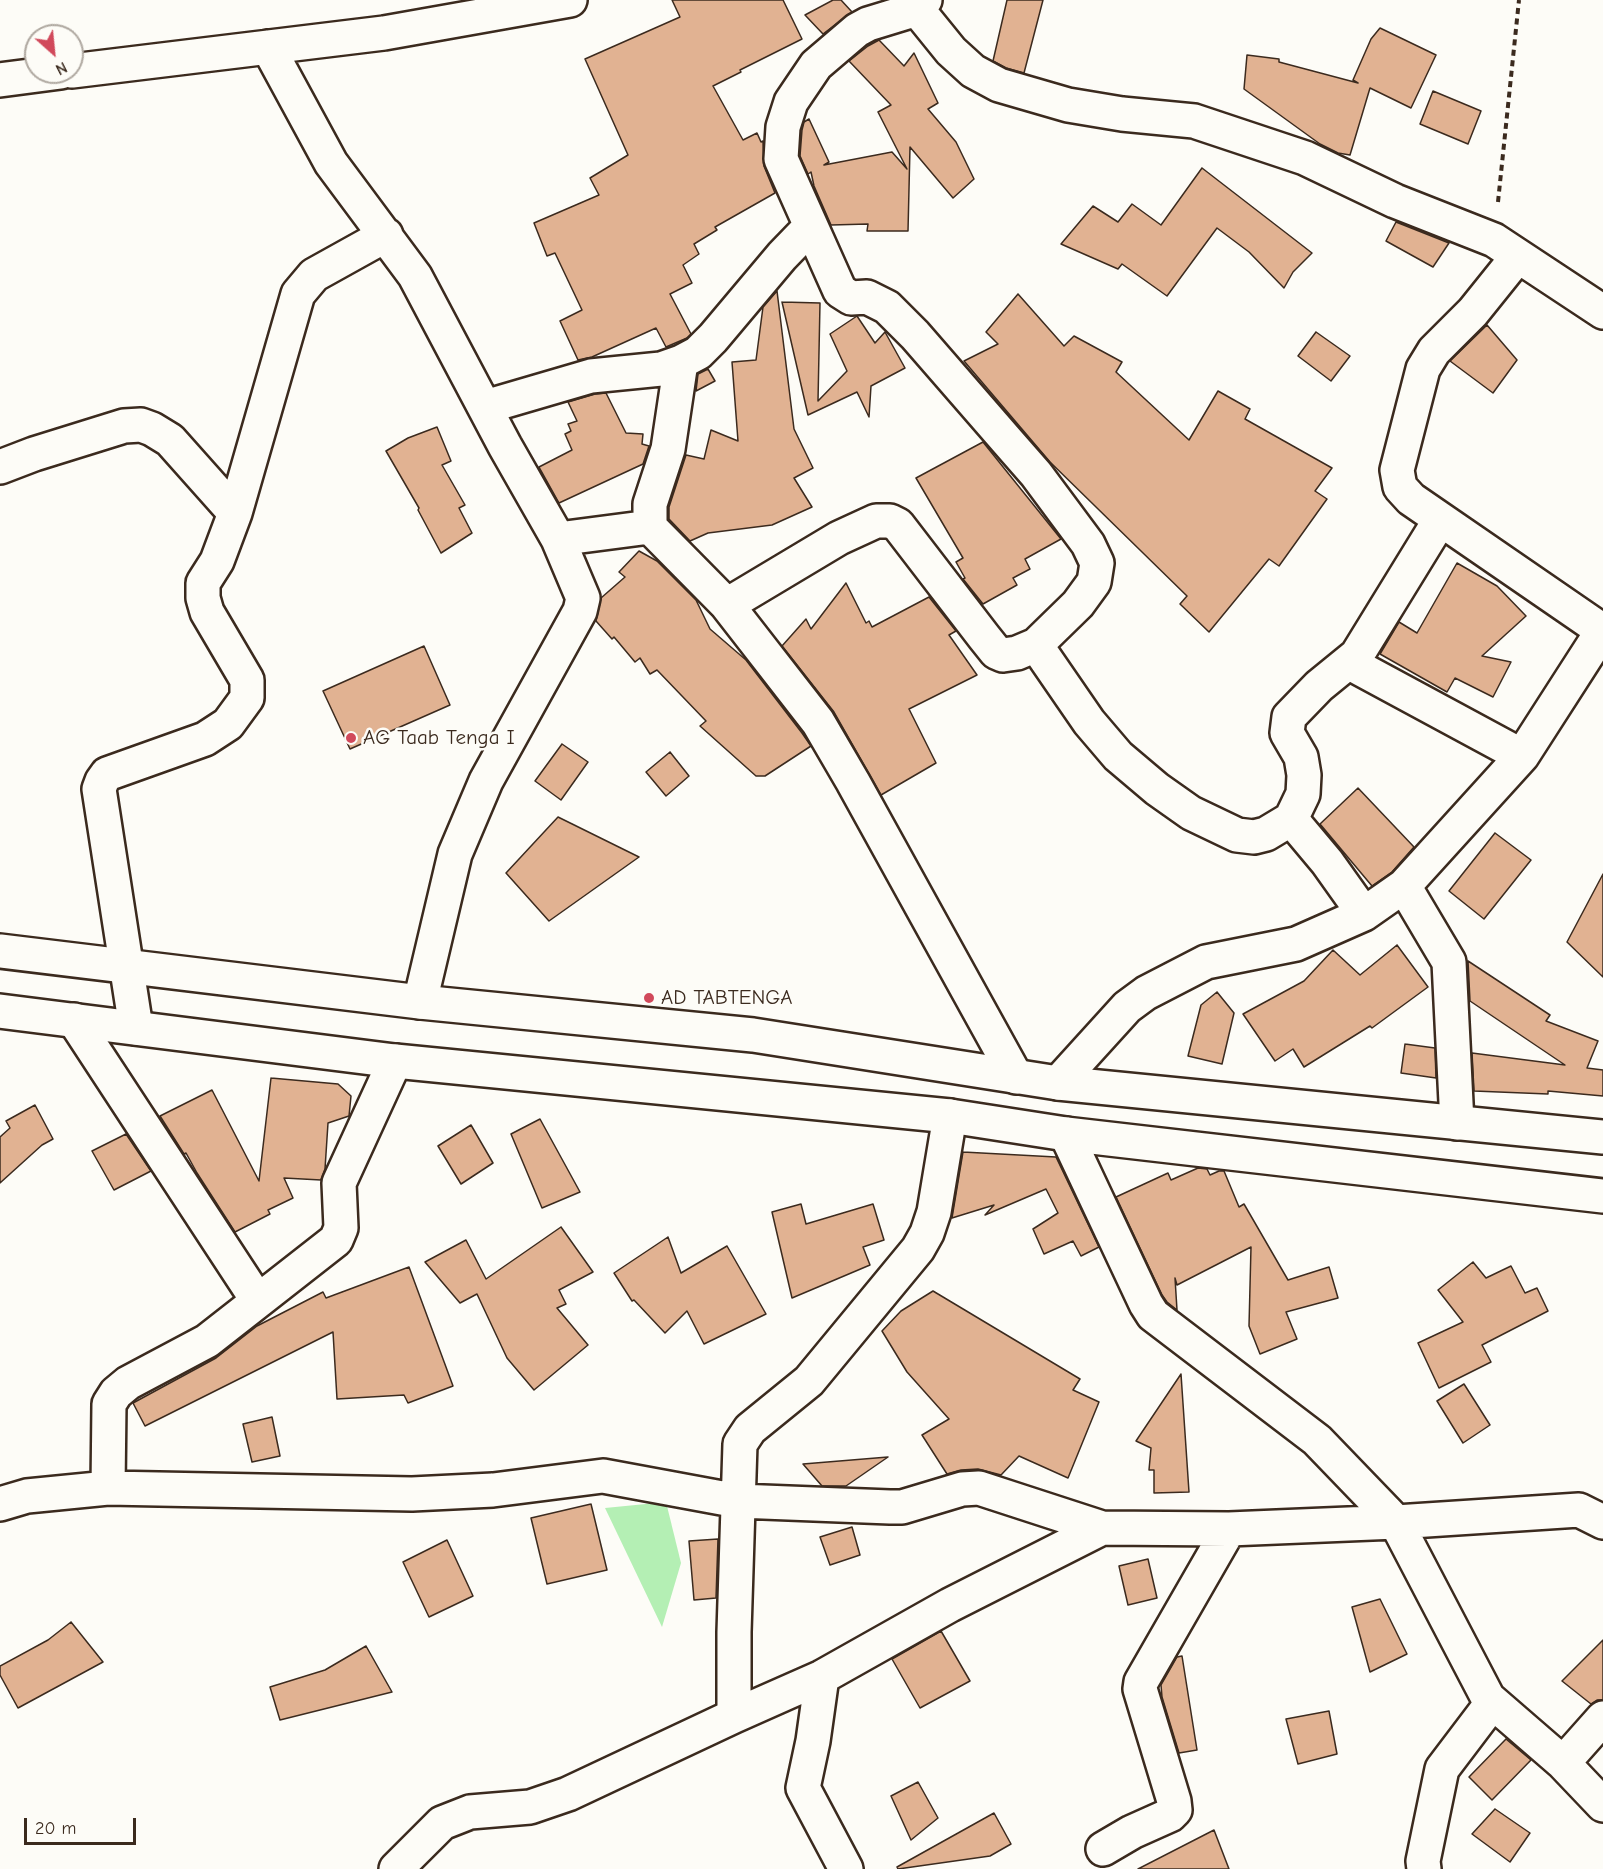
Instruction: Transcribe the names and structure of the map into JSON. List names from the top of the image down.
{
  "places": ["AG Taab Tenga I", "AD TABTENGA"],
  "scale_bar": "20 m",
  "north": "bottom right"
}
